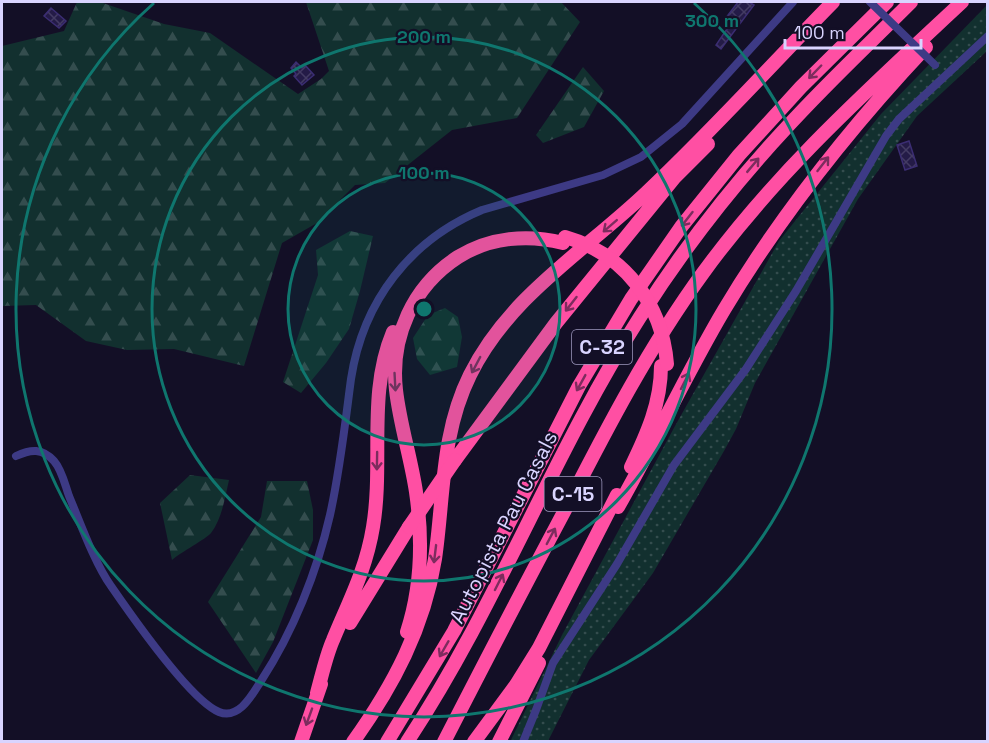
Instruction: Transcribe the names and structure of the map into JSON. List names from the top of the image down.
{
  "streets": {
    "highway": ["C-32", "C-15", "Autopista Pau Casals"]
  },
  "scale_bar": "100 m",
  "rings": ["300 m", "200 m", "100 m"]
}
